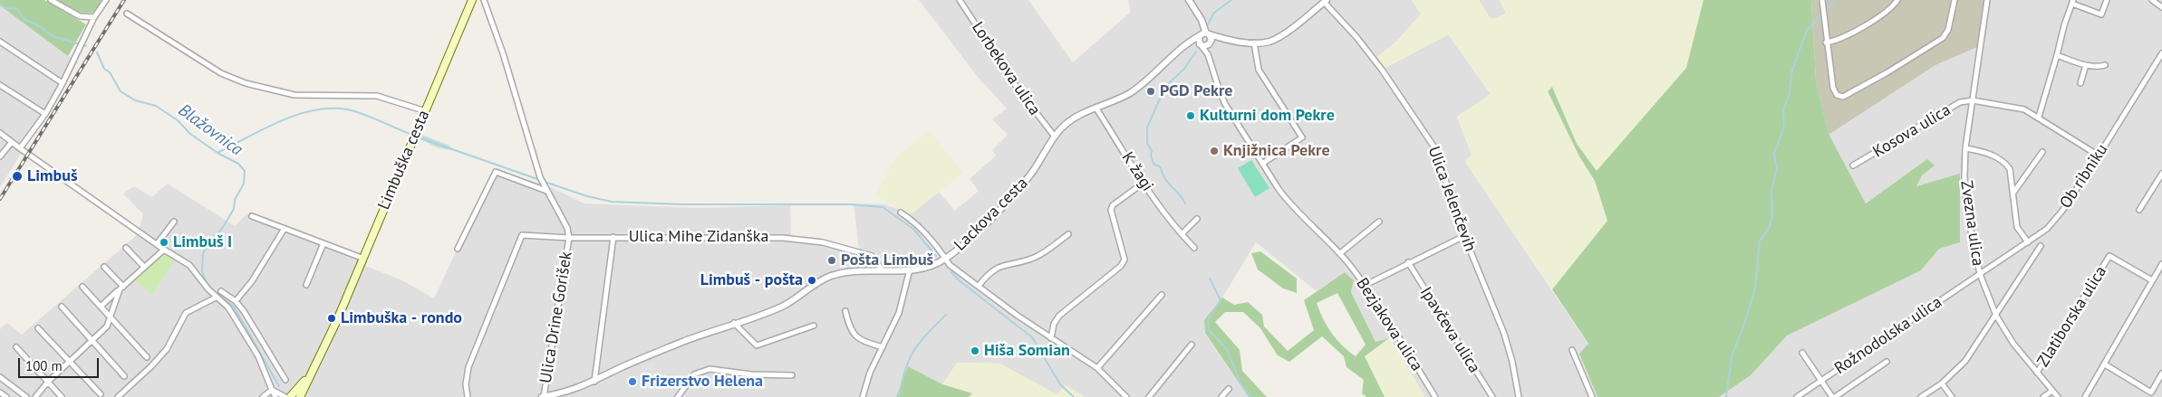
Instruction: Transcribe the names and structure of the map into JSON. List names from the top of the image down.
{
  "streets": {
    "main road": ["Limbuška cesta"],
    "street": [
      "Lorbekova ulica",
      "Kosova ulica",
      "K žagi",
      "Ob ribniku",
      "Ulica Jelenčevih",
      "Lackova cesta",
      "Zvezna ulica",
      "Ulica Mihe Zidanška",
      "Zlatiborska ulica",
      "Ulica Drine Gorišek",
      "Bezjakova ulica",
      "Ipavčeva ulica",
      "Rožnodolska ulica"
    ]
  },
  "crossings": [
    ["Lorbekova ulica", "Lackova cesta"],
    ["Kosova ulica", "Zvezna ulica"],
    ["K žagi", "Lackova cesta"],
    ["Ob ribniku", "Zvezna ulica"],
    ["Ob ribniku", "Rožnodolska ulica"],
    ["Lackova cesta", "Ulica Mihe Zidanška"],
    ["Lackova cesta", "Ulica Drine Gorišek"],
    ["Zvezna ulica", "Zlatiborska ulica"],
    ["Zvezna ulica", "Rožnodolska ulica"],
    ["Ulica Mihe Zidanška", "Ulica Drine Gorišek"]
  ],
  "water": ["Blažovnica"],
  "places": [
    "PGD Pekre",
    "Kulturni dom Pekre",
    "Knjižnica Pekre",
    "Limbuš",
    "Limbuš I",
    "Pošta Limbuš",
    "Limbuš - pošta",
    "Limbuška - rondo",
    "Hiša Somian",
    "Frizerstvo Helena"
  ],
  "scale_bar": "100 m"
}
